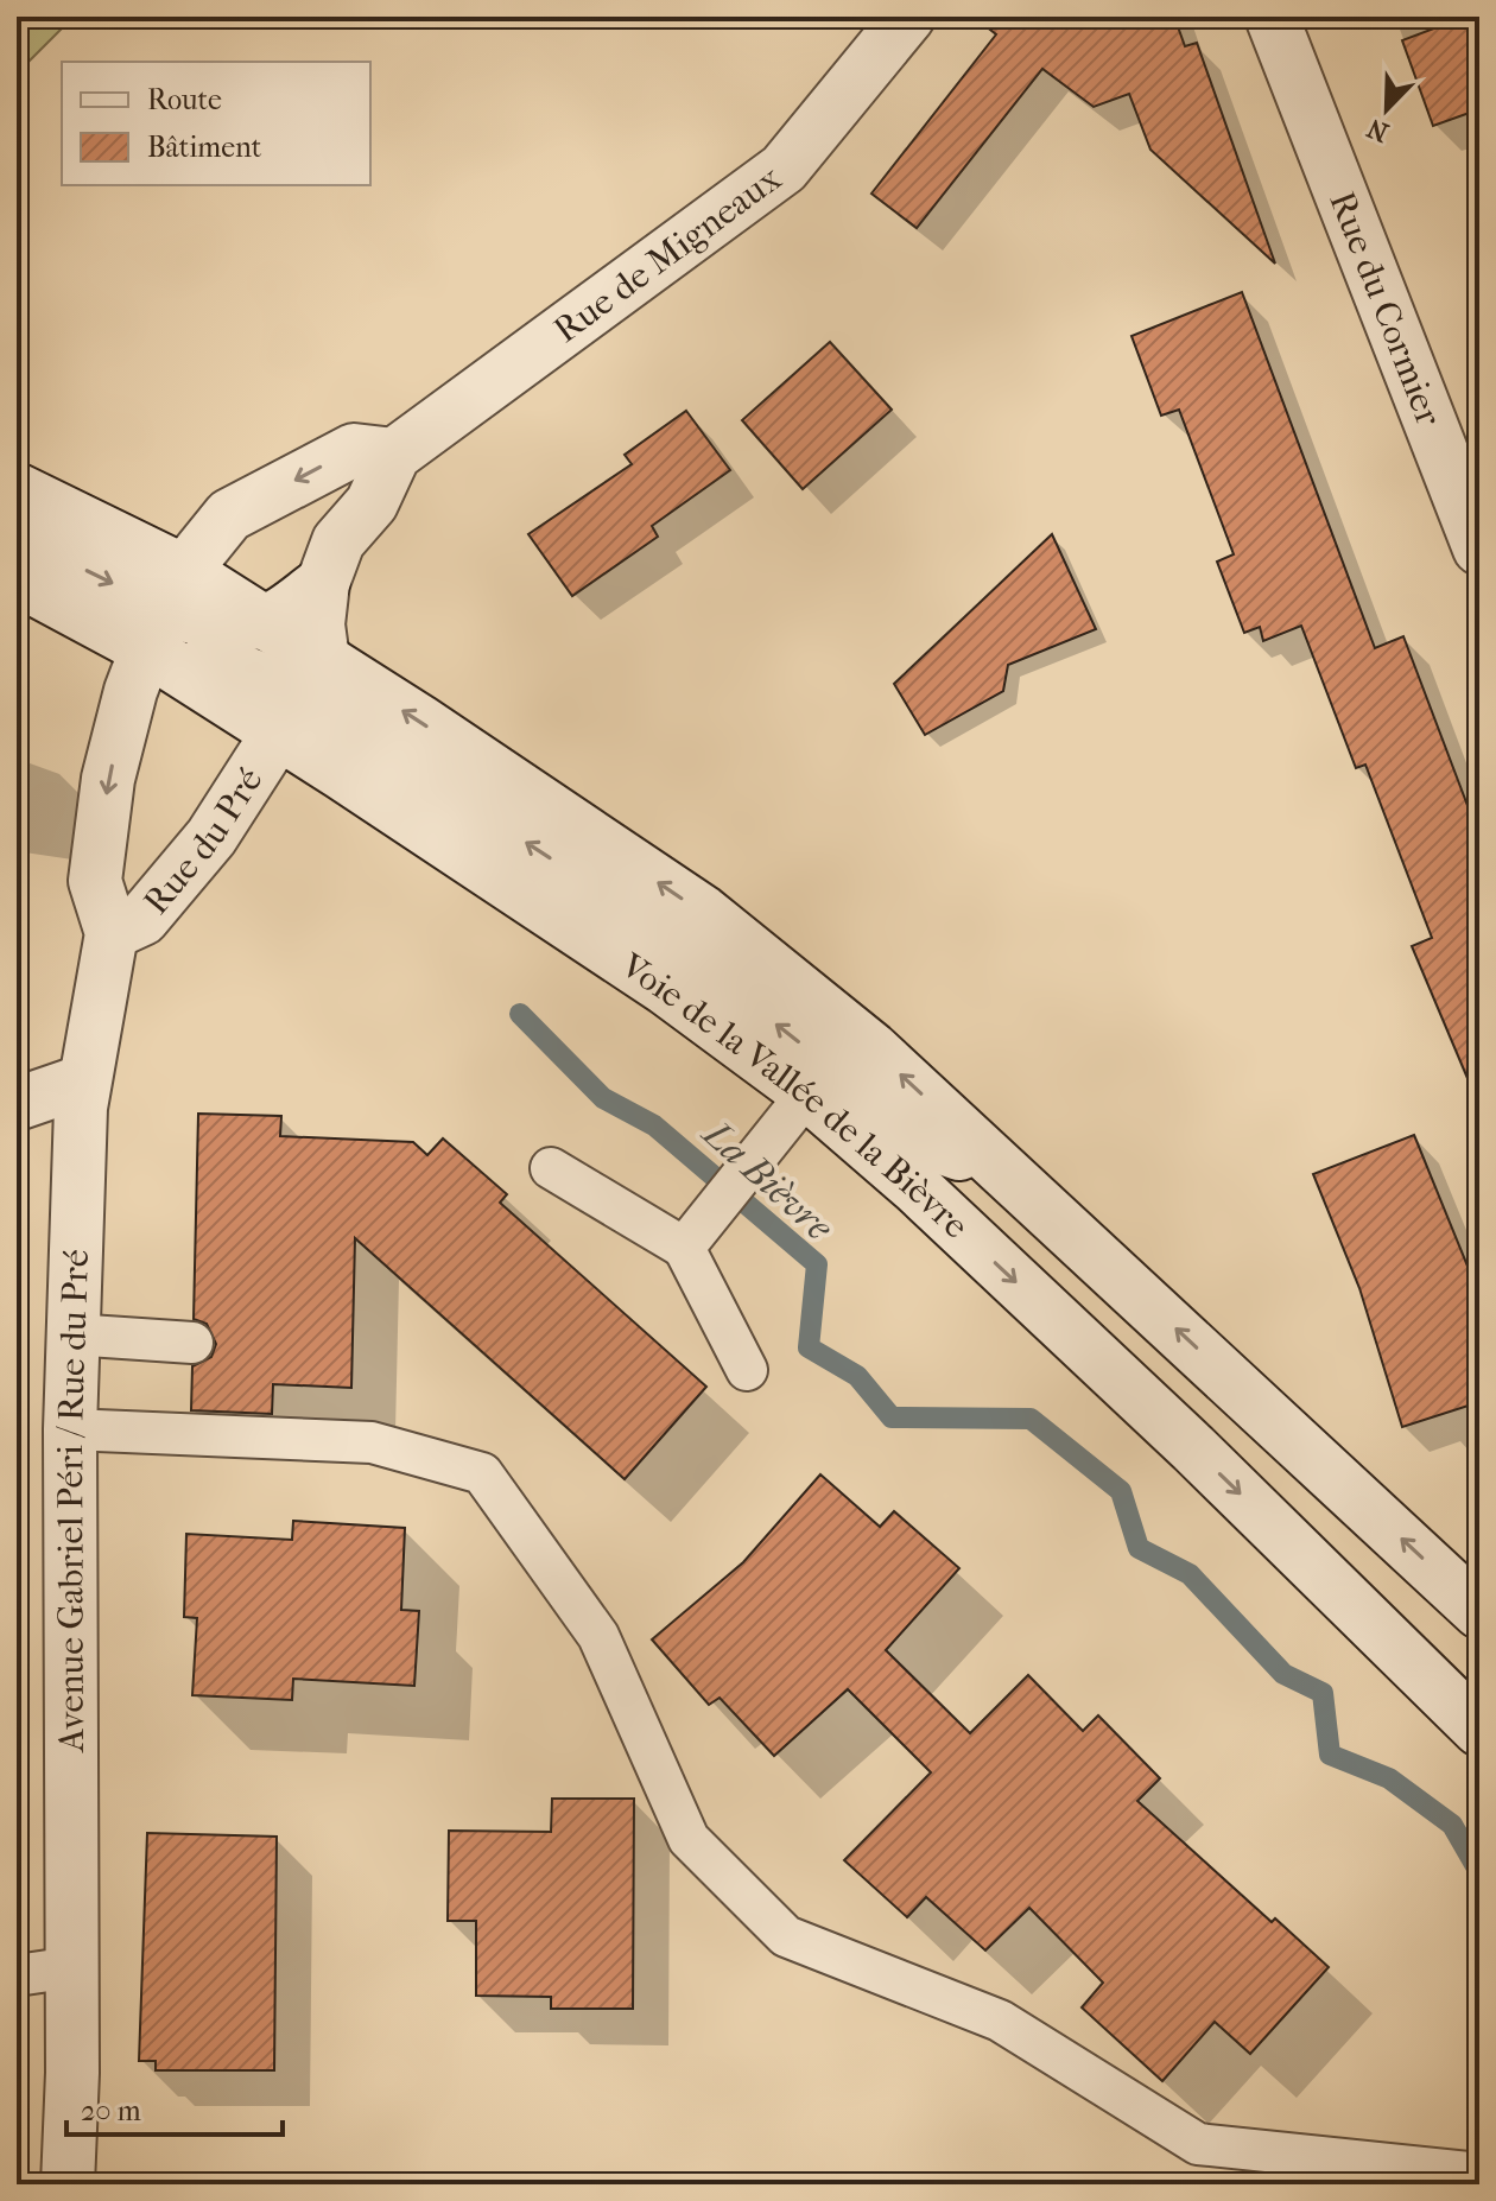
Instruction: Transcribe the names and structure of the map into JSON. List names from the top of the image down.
{
  "streets": {
    "main road": [
      "Rue de Migneaux",
      "Rue du Cormier",
      "Rue du Pré",
      "Voie de la Vallée de la Bièvre",
      "Avenue Gabriel Péri / Rue du Pré"
    ]
  },
  "crossings": [
    ["Rue de Migneaux", "Rue du Pré"],
    ["Rue de Migneaux", "Voie de la Vallée de la Bièvre"],
    ["Rue du Pré", "Voie de la Vallée de la Bièvre"],
    ["Rue du Pré", "Avenue Gabriel Péri / Rue du Pré"]
  ],
  "water": ["La Bièvre"],
  "legend": ["Route", "Bâtiment"],
  "scale_bar": "20 m",
  "north": "bottom left"
}
